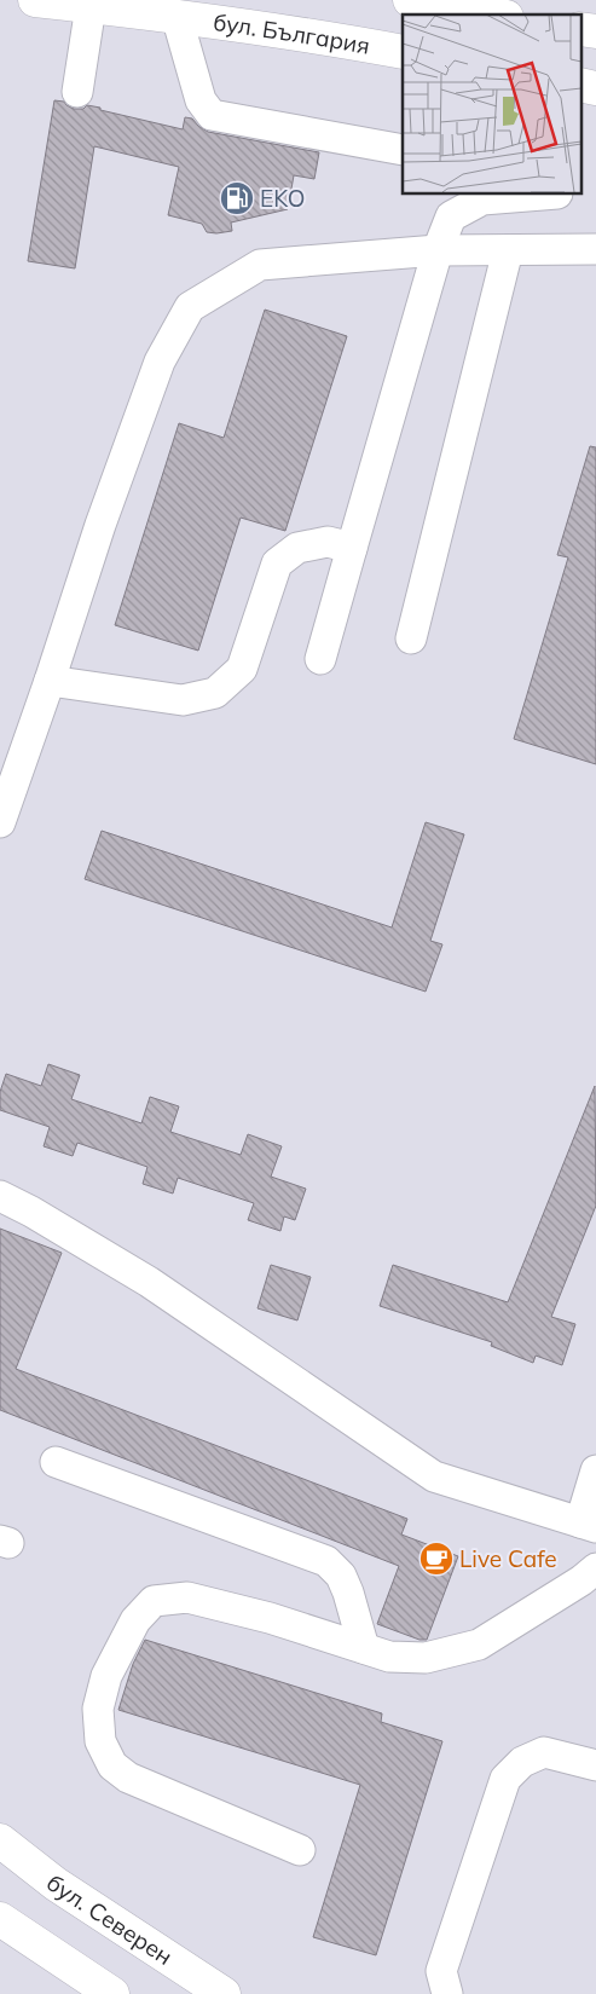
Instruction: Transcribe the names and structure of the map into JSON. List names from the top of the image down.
{
  "streets": {
    "main road": ["бул. България", "бул. Северен"]
  },
  "places": {
    "fuel station": ["EKO"],
    "cafe": ["Live Cafe"]
  }
}
